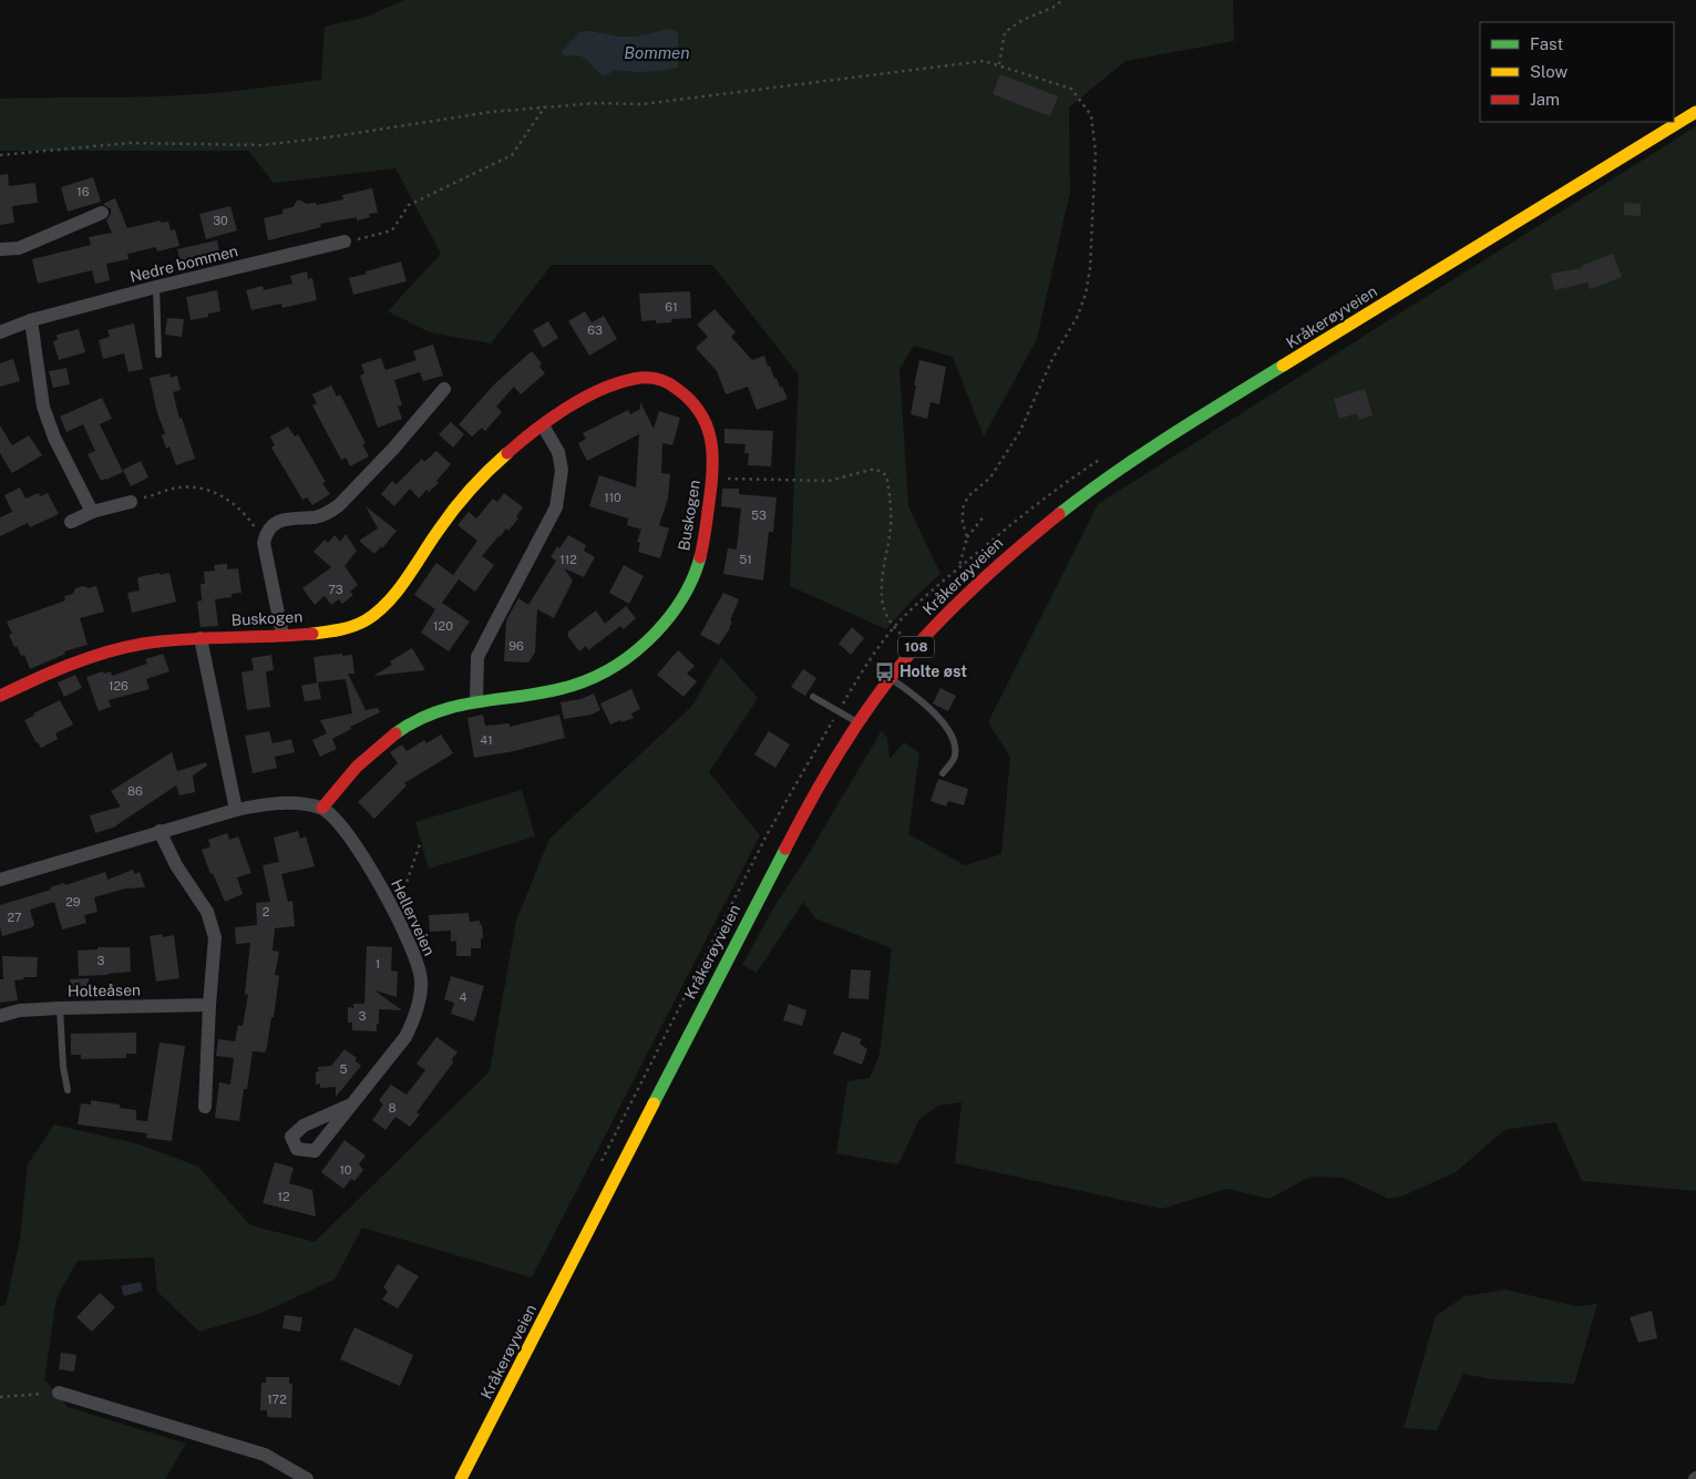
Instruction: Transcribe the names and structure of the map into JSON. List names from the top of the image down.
{
  "streets": {
    "main road": ["Kråkerøyveien", "Buskogen", "108"],
    "street": ["Nedre bommen", "Hellerveien", "Holteåsen"]
  },
  "crossings": [
    ["Buskogen", "Hellerveien"]
  ],
  "water": ["Bommen"],
  "places": {
    "bus stop": ["Holte øst"]
  },
  "house_numbers": [
    "16",
    "30",
    "61",
    "63",
    "110",
    "53",
    "112",
    "51",
    "73",
    "120",
    "96",
    "126",
    "41",
    "86",
    "29",
    "2",
    "27",
    "3",
    "1",
    "4",
    "3",
    "5",
    "8",
    "10",
    "12",
    "172"
  ],
  "legend": ["Fast", "Slow", "Jam"]
}
